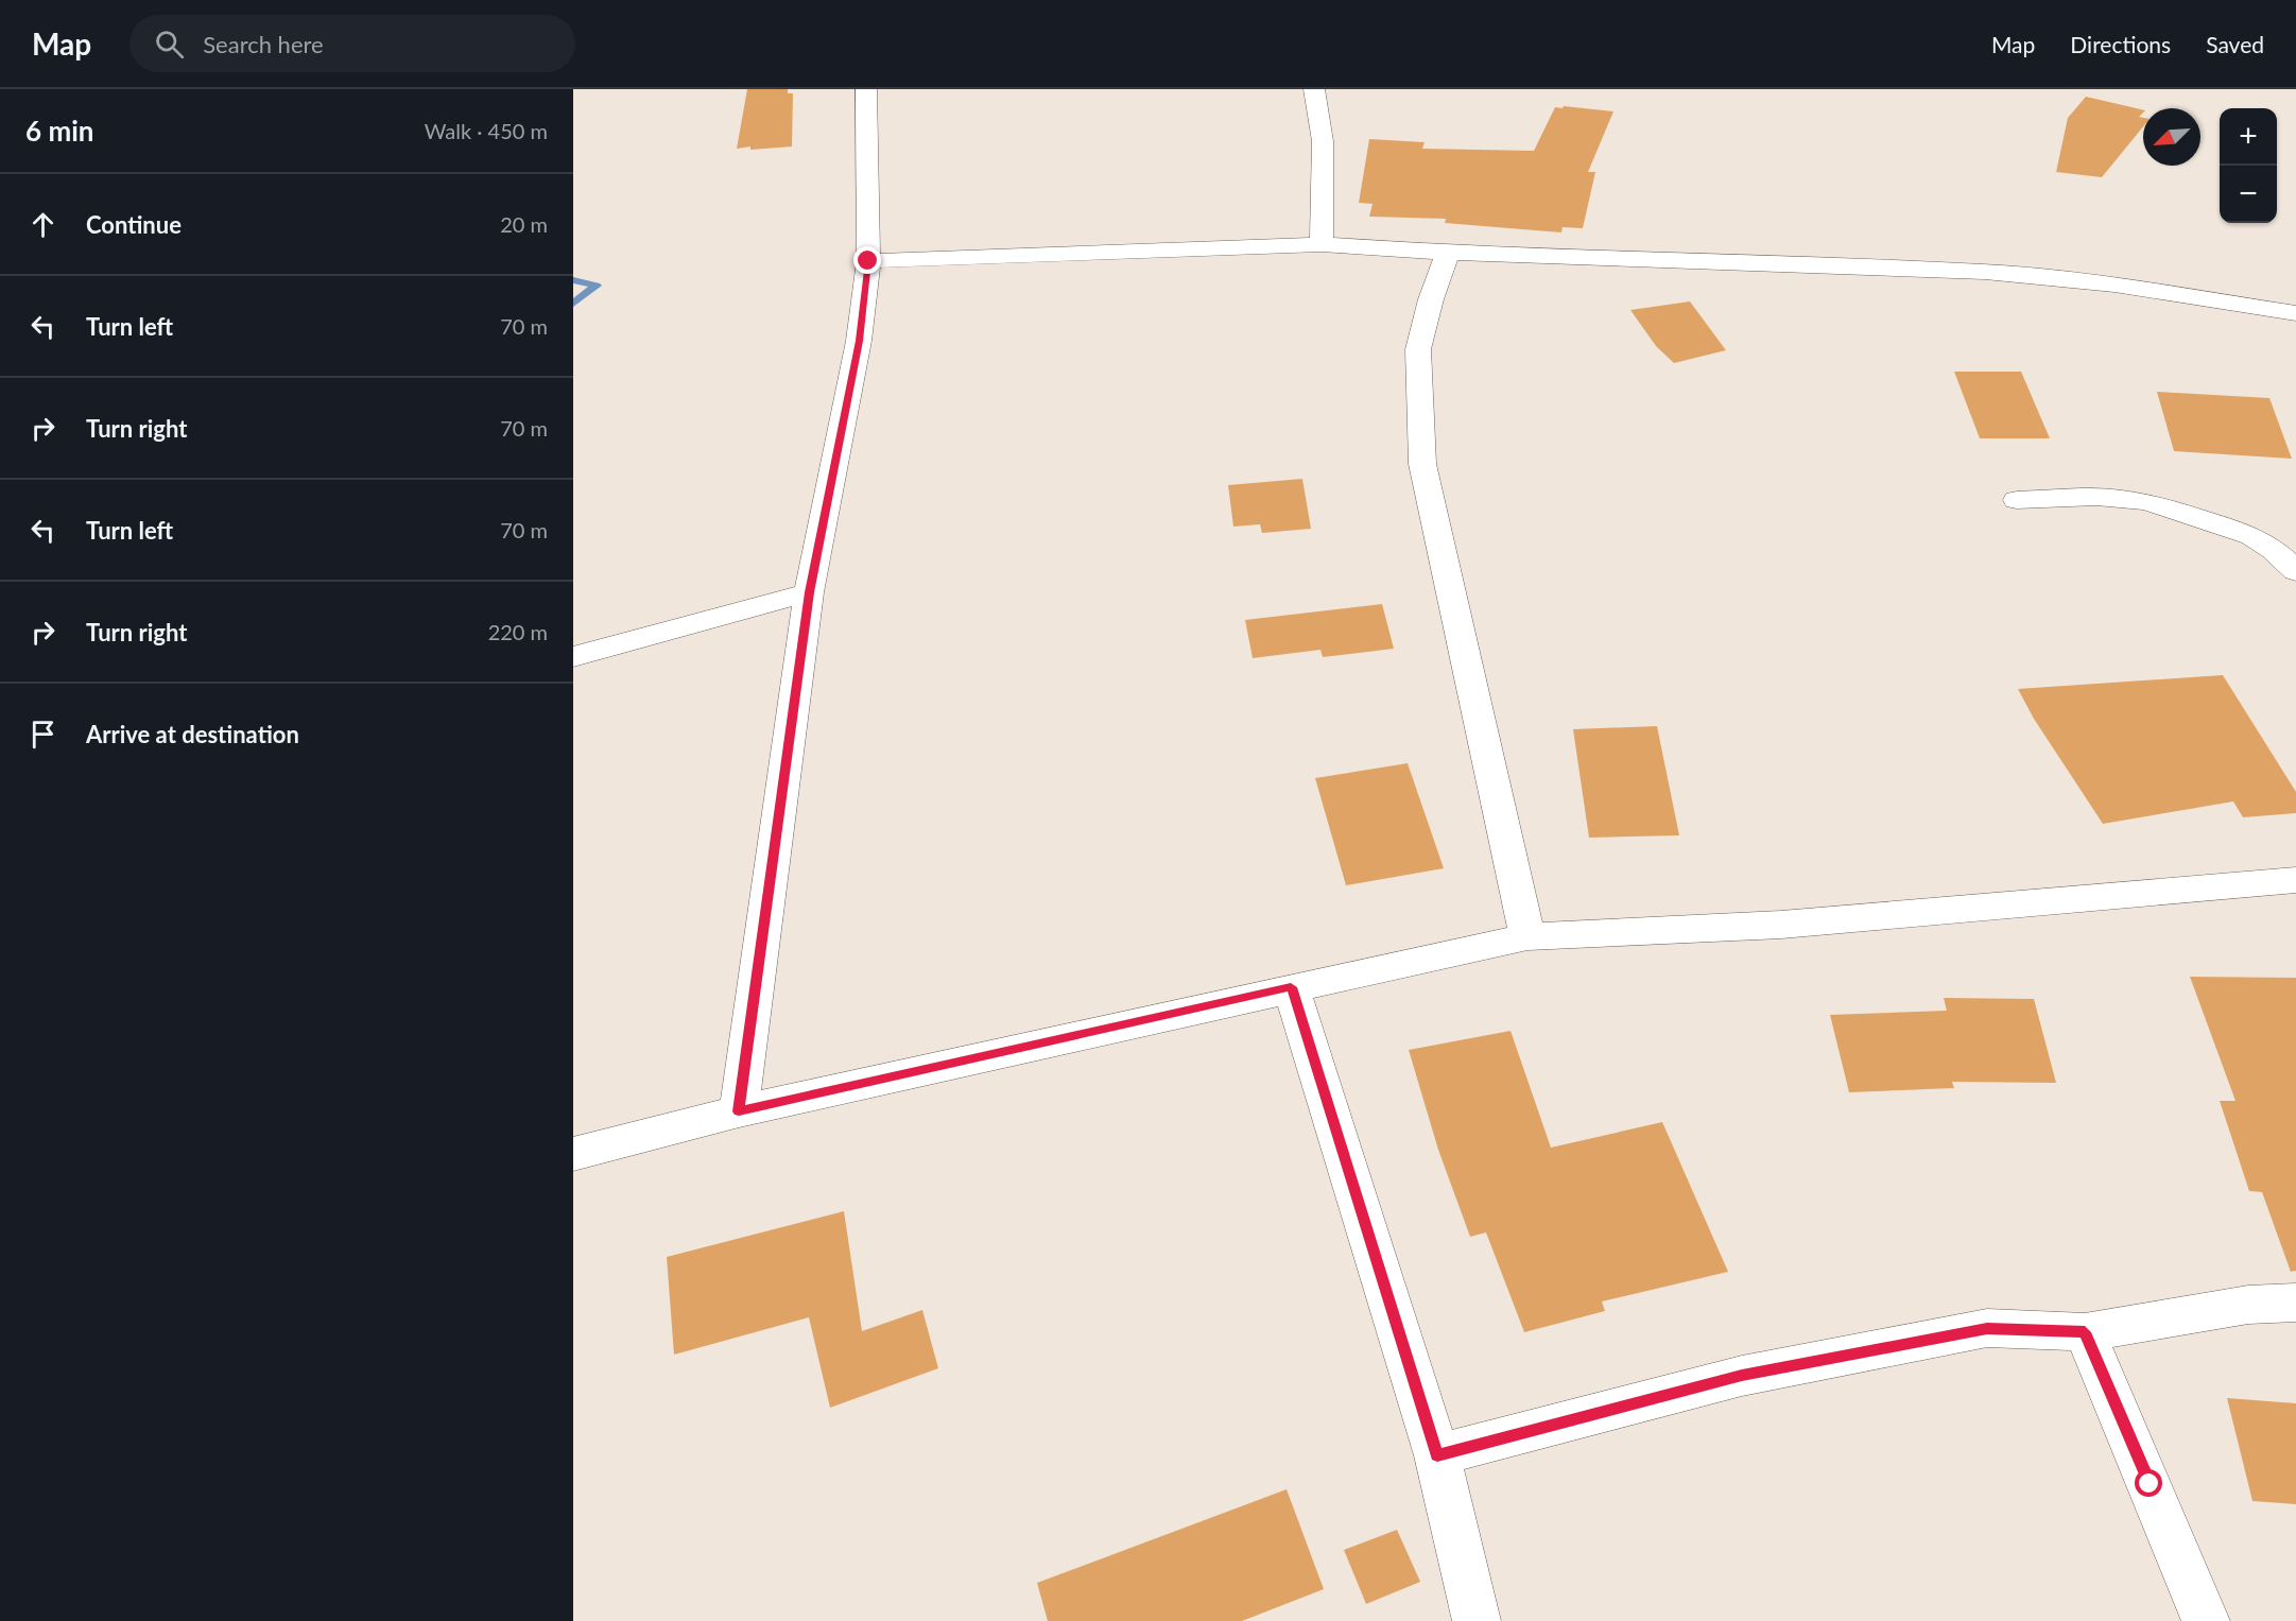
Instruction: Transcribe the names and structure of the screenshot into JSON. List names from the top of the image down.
{
  "north": "bottom left",
  "page": {
    "header": "Map",
    "search": "Search here",
    "nav": ["Map", "Directions", "Saved"],
    "heading": ["6 min", "Walk · 450 m"],
    "map_buttons": ["+", "−"],
    "list": [
      ["Continue", "20 m"],
      ["Turn left", "70 m"],
      ["Turn right", "70 m"],
      ["Turn left", "70 m"],
      ["Turn right", "220 m"],
      "Arrive at destination"
    ]
  }
}
